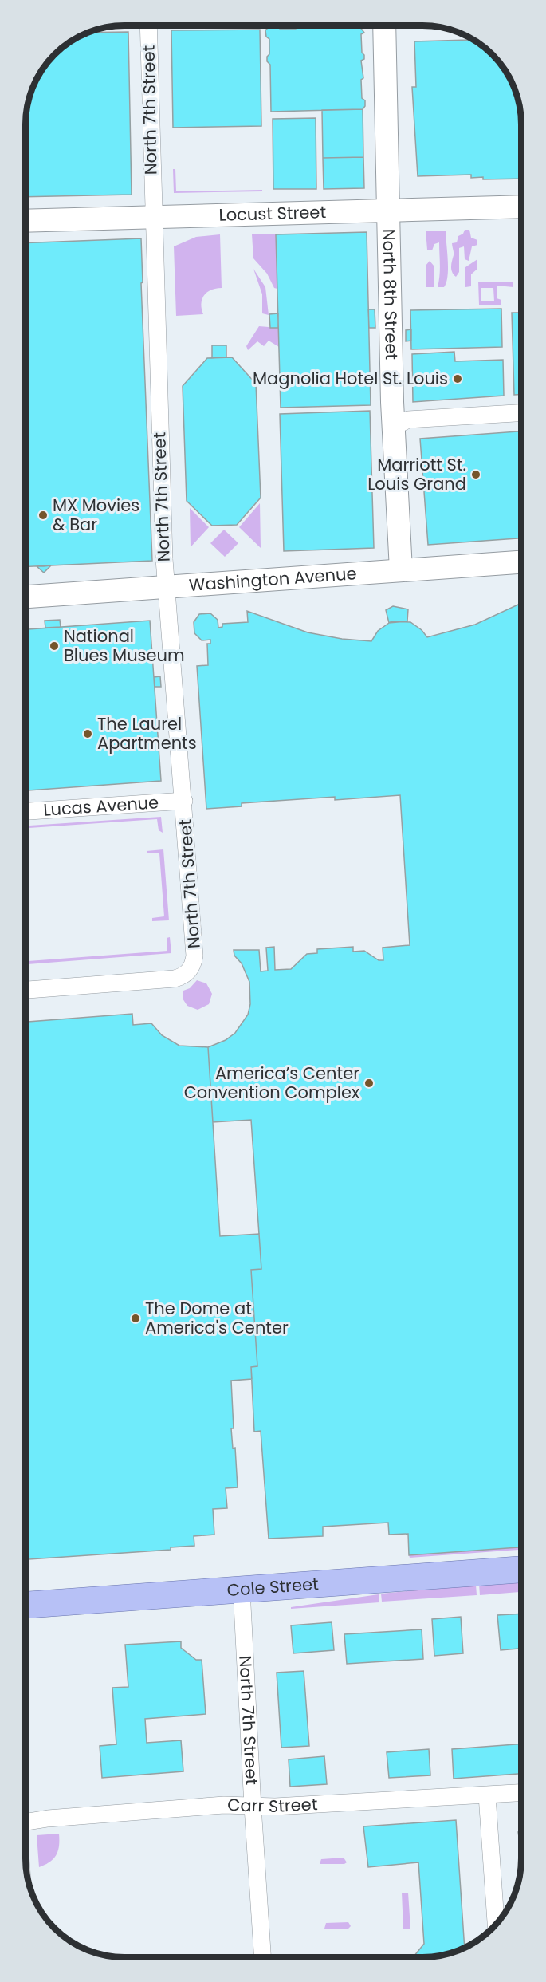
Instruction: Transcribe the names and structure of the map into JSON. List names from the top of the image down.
{
  "streets": {
    "main road": ["Cole Street"],
    "street": [
      "North 7th Street",
      "Locust Street",
      "North 8th Street",
      "Washington Avenue",
      "Lucas Avenue",
      "Carr Street"
    ]
  },
  "crossings": [
    ["North 7th Street", "Locust Street"],
    ["North 7th Street", "Washington Avenue"],
    ["North 7th Street", "Lucas Avenue"],
    ["North 7th Street", "Cole Street"],
    ["North 7th Street", "Carr Street"],
    ["Locust Street", "North 8th Street"],
    ["North 8th Street", "Washington Avenue"]
  ],
  "places": [
    "Magnolia Hotel St. Louis",
    "Marriott St. Louis Grand",
    "MX Movies & Bar",
    "National Blues Museum",
    "The Laurel Apartments",
    "America’s Center Convention Complex",
    "The Dome at America's Center"
  ]
}
